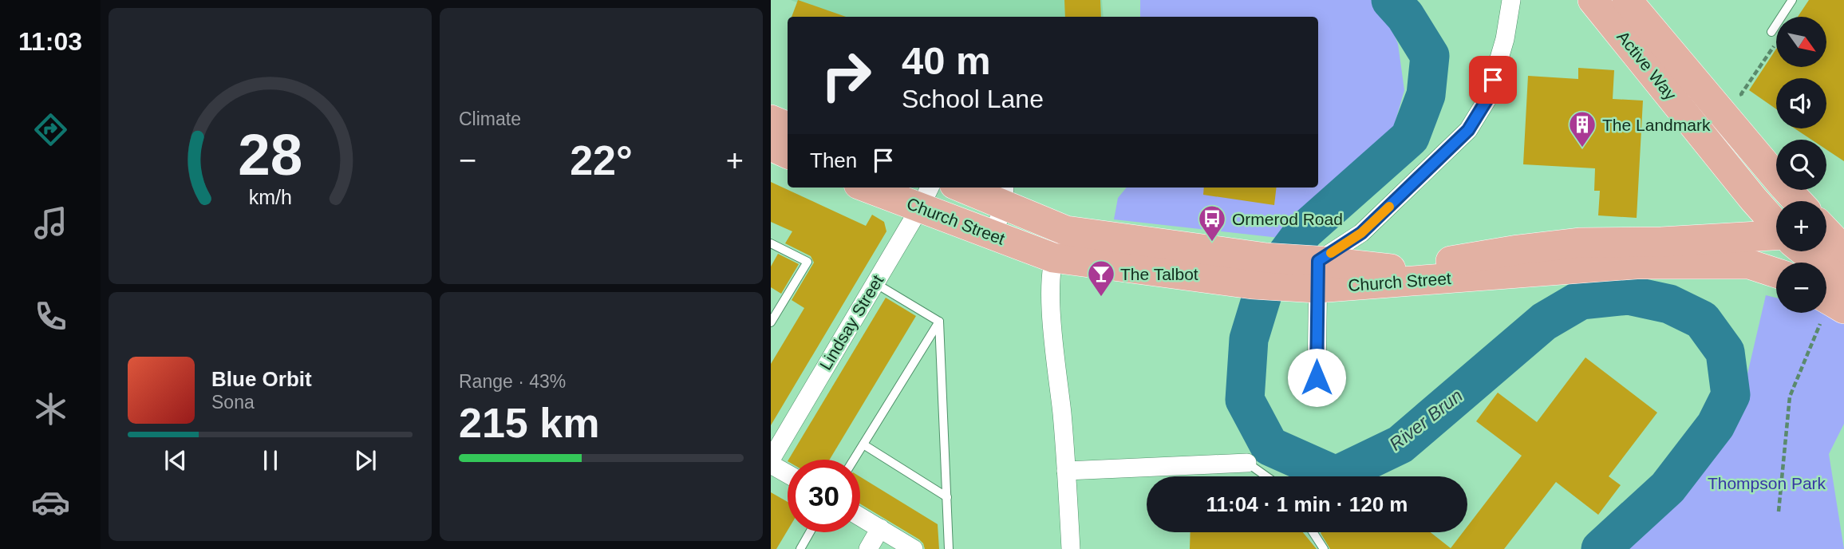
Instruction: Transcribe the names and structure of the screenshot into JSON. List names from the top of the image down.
{
  "streets": {
    "main road": ["Active Way", "Church Street"],
    "street": ["Lindsay Street"]
  },
  "crossings": [
    ["Church Street", "Lindsay Street"]
  ],
  "water": ["River Brun"],
  "parks": ["Thompson Park"],
  "places": {
    "building": ["The Landmark"],
    "bus stop": ["Ormerod Road"],
    "bar": ["The Talbot"]
  },
  "north": "bottom right",
  "page": {
    "tabs": "11:03",
    "tile": [
      "Climate",
      ["Range · 43%", "215 km"]
    ],
    "map_buttons": ["+", "−"],
    "turn": ["40 m", "School Lane"],
    "then": "Then",
    "heat": ["−", "22°", "+"],
    "song": ["Blue Orbit", "Sona"],
    "limit": "30",
    "trip": "11:04 · 1 min · 120 m",
    "gauge": ["28", "km/h"]
  }
}
